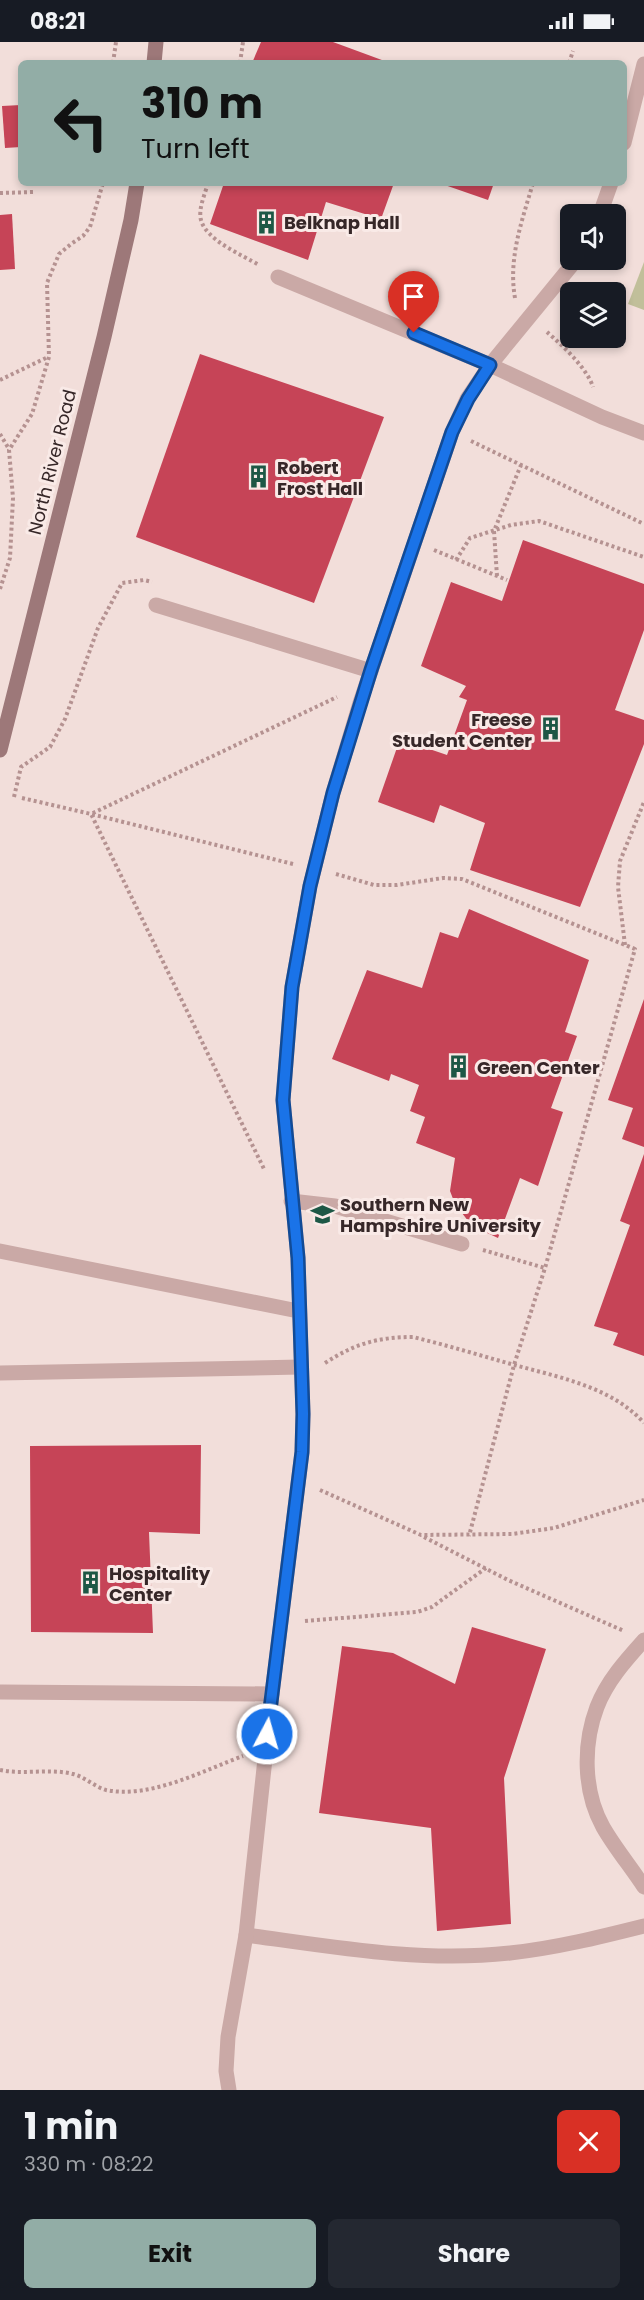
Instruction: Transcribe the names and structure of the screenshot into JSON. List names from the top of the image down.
{
  "streets": {
    "street": ["North River Road"]
  },
  "places": {
    "building": [
      "Belknap Hall",
      "Robert Frost Hall",
      "Freese Student Center",
      "Green Center",
      "Hospitality Center"
    ],
    "school or university": ["Southern New Hampshire University"]
  },
  "page": {
    "status": "08:21",
    "turn": ["310 m", "Turn left"],
    "heading": ["1 min", "330 m · 08:22"],
    "buttons": ["Exit", "Share"]
  }
}
